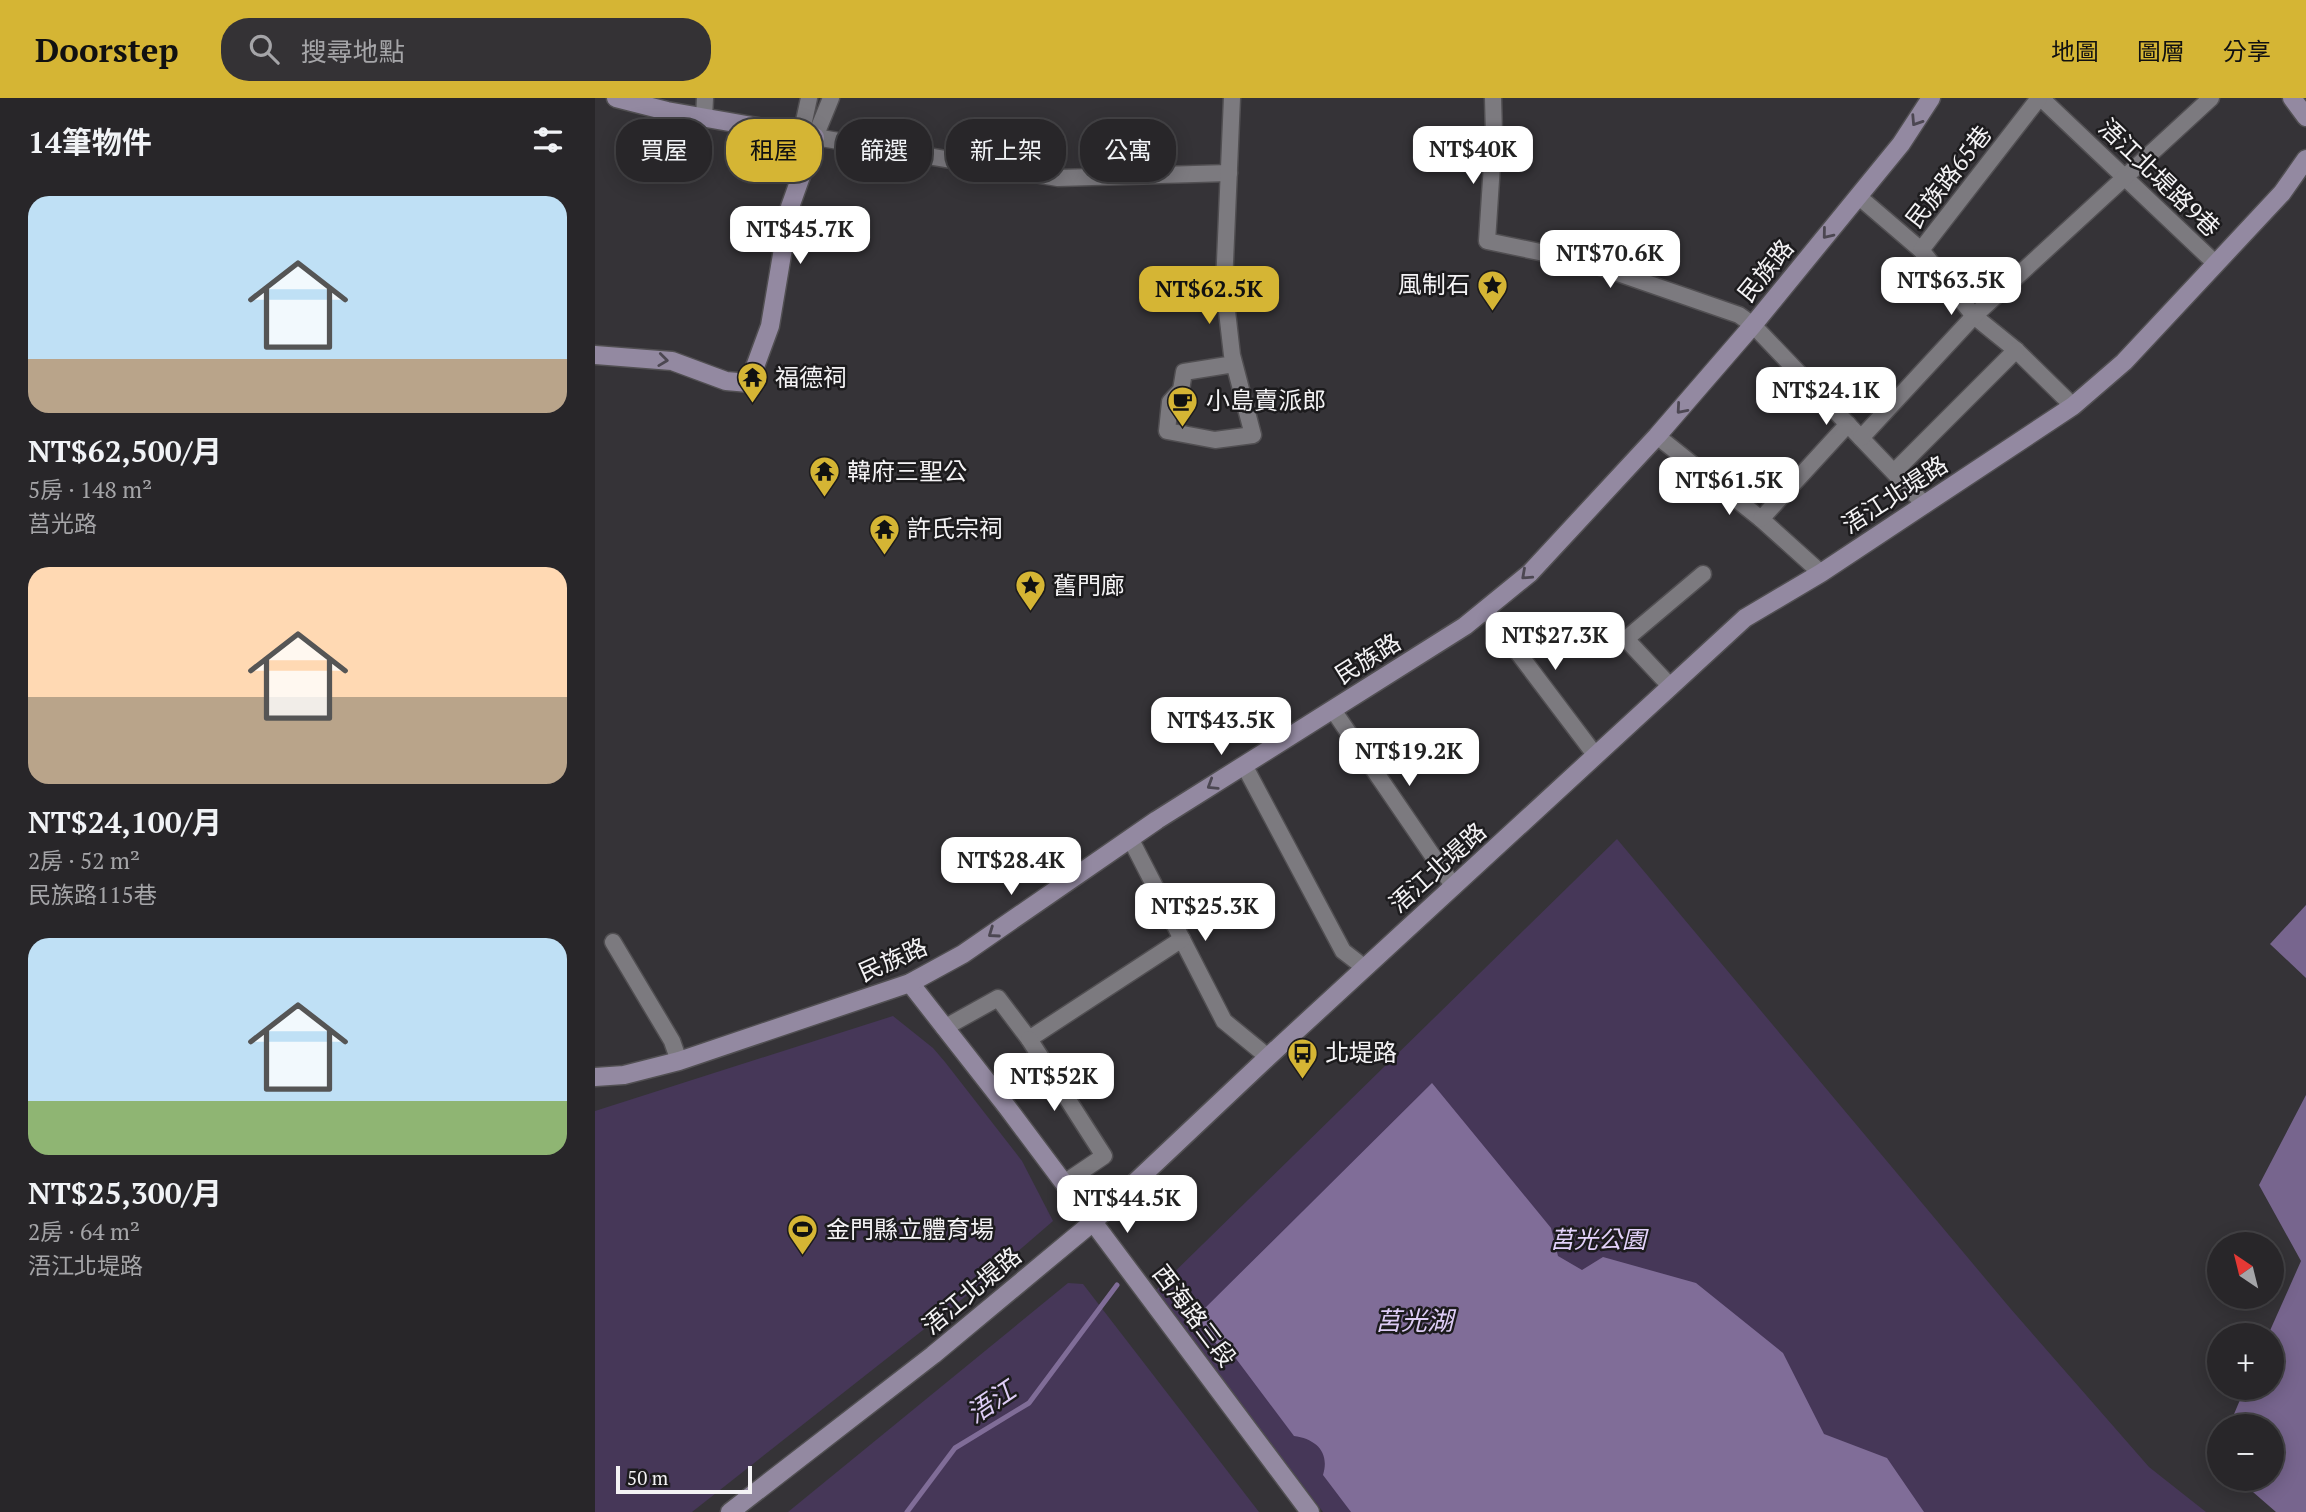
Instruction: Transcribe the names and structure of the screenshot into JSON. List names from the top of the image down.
{
  "streets": {
    "street": [
      "民族路65巷",
      "浯江北堤路9巷",
      "民族路",
      "浯江北堤路",
      "西海路三段"
    ]
  },
  "crossings": [
    ["民族路65巷", "浯江北堤路9巷"],
    ["民族路65巷", "民族路"],
    ["民族路65巷", "浯江北堤路"],
    ["浯江北堤路9巷", "浯江北堤路"],
    ["民族路", "西海路三段"],
    ["浯江北堤路", "西海路三段"]
  ],
  "one_way": ["民族路"],
  "water": ["莒光湖", "浯江"],
  "parks": ["莒光公園"],
  "places": {
    "place": ["風制石", "舊門廊"],
    "temple": ["福德祠", "韓府三聖公", "許氏宗祠"],
    "cafe": ["小島賣派郎"],
    "bus stop": ["北堤路"],
    "sports": ["金門縣立體育場"]
  },
  "scale_bar": "50 m",
  "north": "top left",
  "page": {
    "header": "Doorstep",
    "search": "搜尋地點",
    "nav": ["地圖", "圖層", "分享"],
    "heading": "14筆物件",
    "chip": [
      "買屋",
      "租屋",
      "篩選",
      "新上架",
      "公寓"
    ],
    "price": [
      "NT$40K",
      "NT$45.7K",
      "NT$70.6K",
      "NT$63.5K",
      "NT$62.5K",
      "NT$24.1K",
      "NT$61.5K",
      "NT$27.3K",
      "NT$43.5K",
      "NT$19.2K",
      "NT$28.4K",
      "NT$25.3K",
      "NT$52K",
      "NT$44.5K"
    ],
    "list": [
      {
        "name": "NT$62,500/月",
        "note": "5房 · 148 m² · 莒光路"
      },
      {
        "name": "NT$24,100/月",
        "note": "2房 · 52 m² · 民族路115巷"
      },
      {
        "name": "NT$25,300/月",
        "note": "2房 · 64 m² · 浯江北堤路"
      }
    ],
    "map_buttons": ["+", "−"],
    "scale": "50 m"
  }
}
